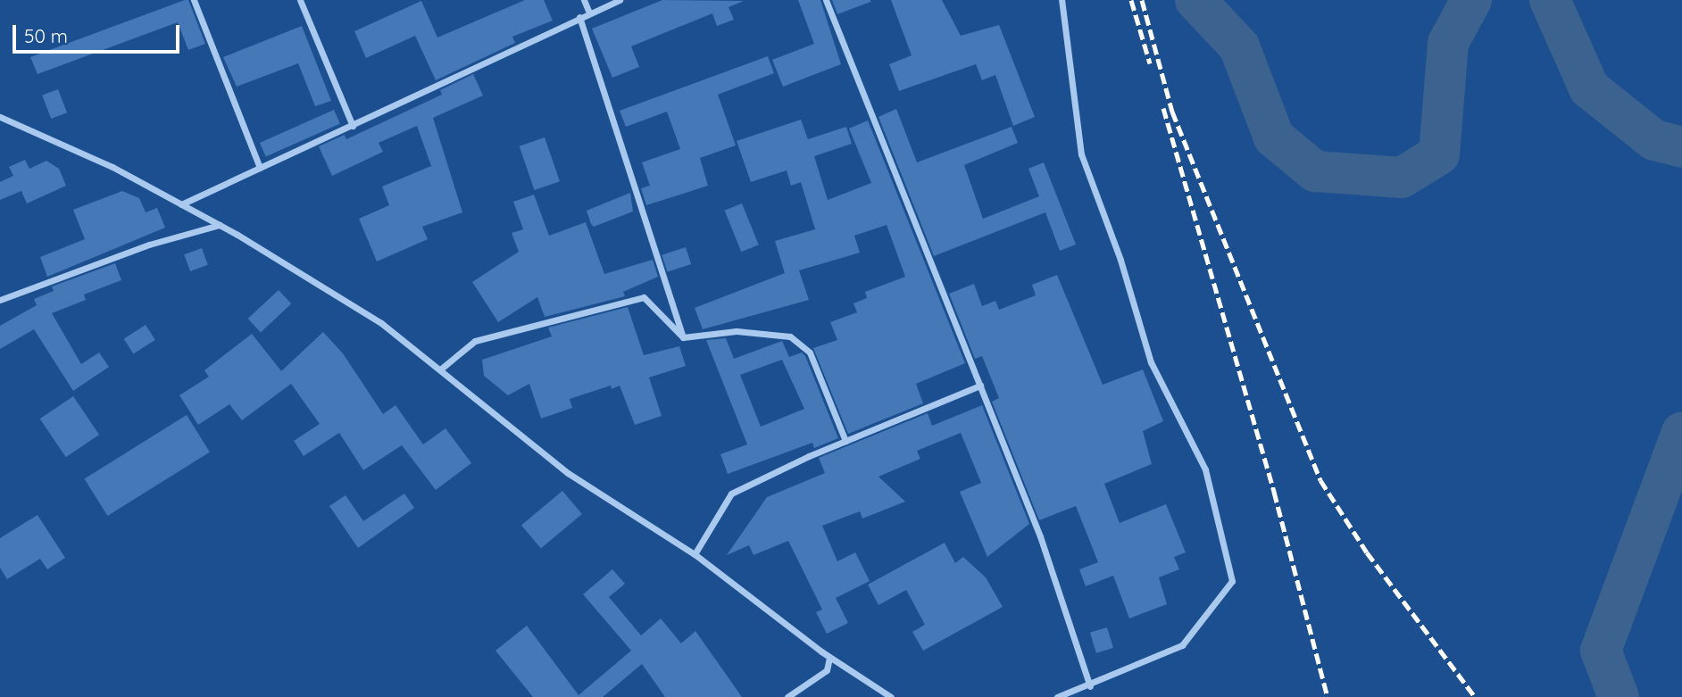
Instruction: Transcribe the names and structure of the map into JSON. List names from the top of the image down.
{
  "scale_bar": "50 m"
}
